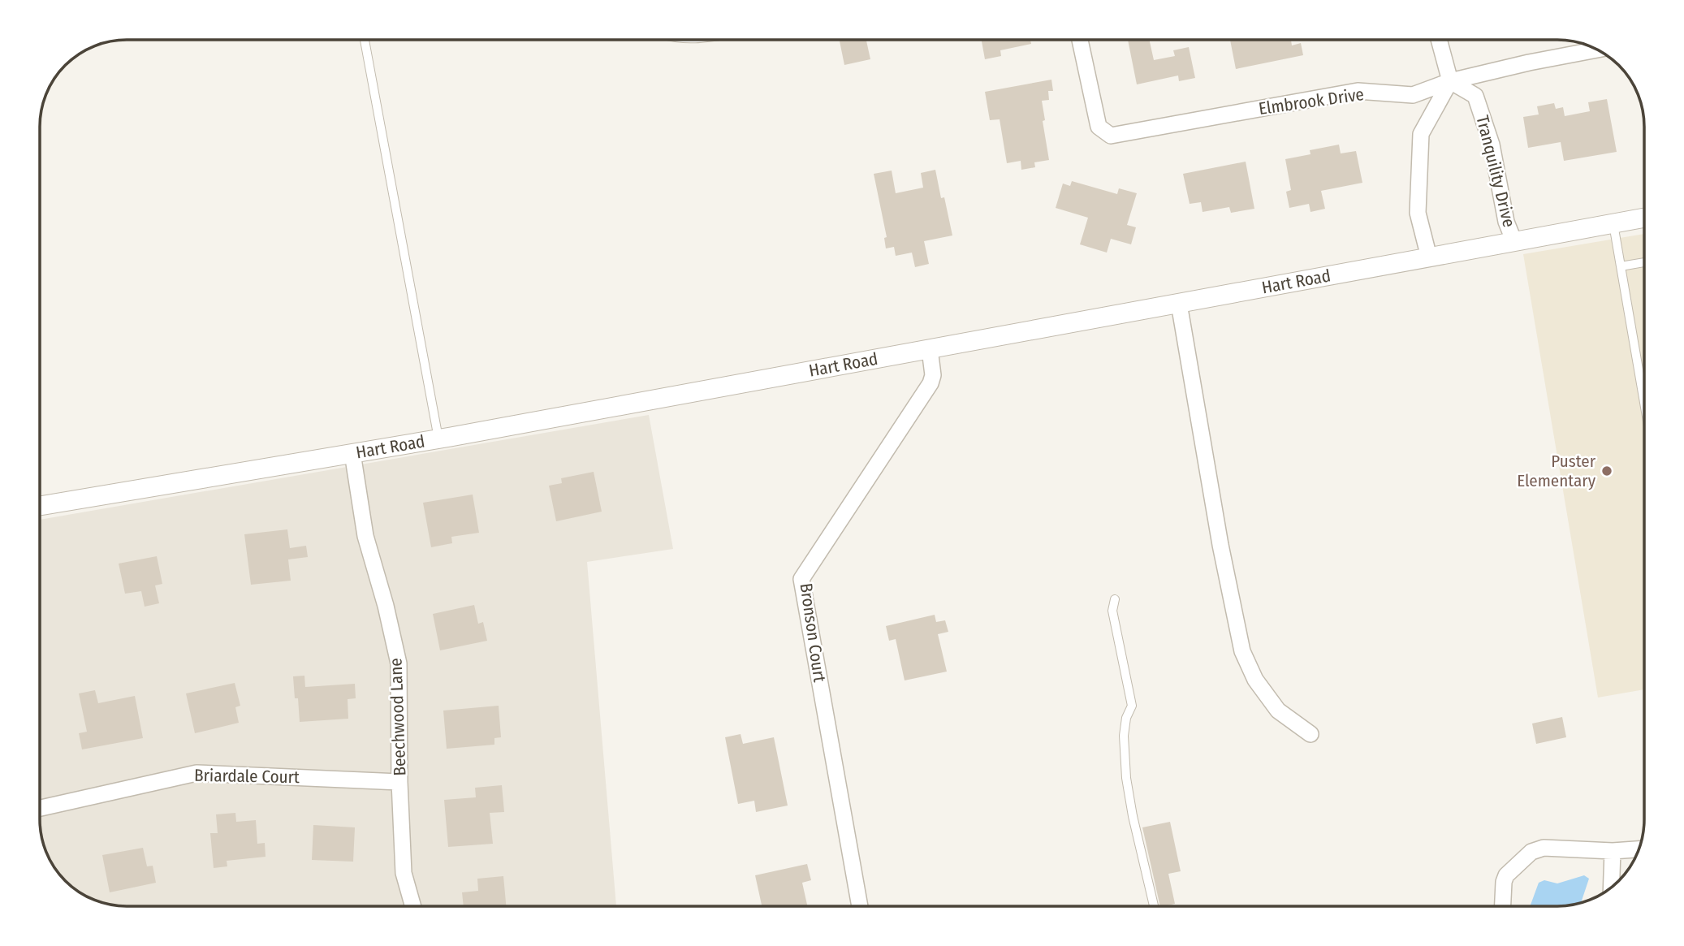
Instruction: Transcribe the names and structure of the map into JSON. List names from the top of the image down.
{
  "streets": {
    "street": [
      "Elmbrook Drive",
      "Tranquility Drive",
      "Hart Road",
      "Bronson Court",
      "Beechwood Lane",
      "Briardale Court"
    ]
  },
  "crossings": [
    ["Elmbrook Drive", "Tranquility Drive"],
    ["Tranquility Drive", "Hart Road"],
    ["Hart Road", "Bronson Court"],
    ["Hart Road", "Beechwood Lane"],
    ["Beechwood Lane", "Briardale Court"]
  ],
  "places": ["Puster Elementary"]
}
